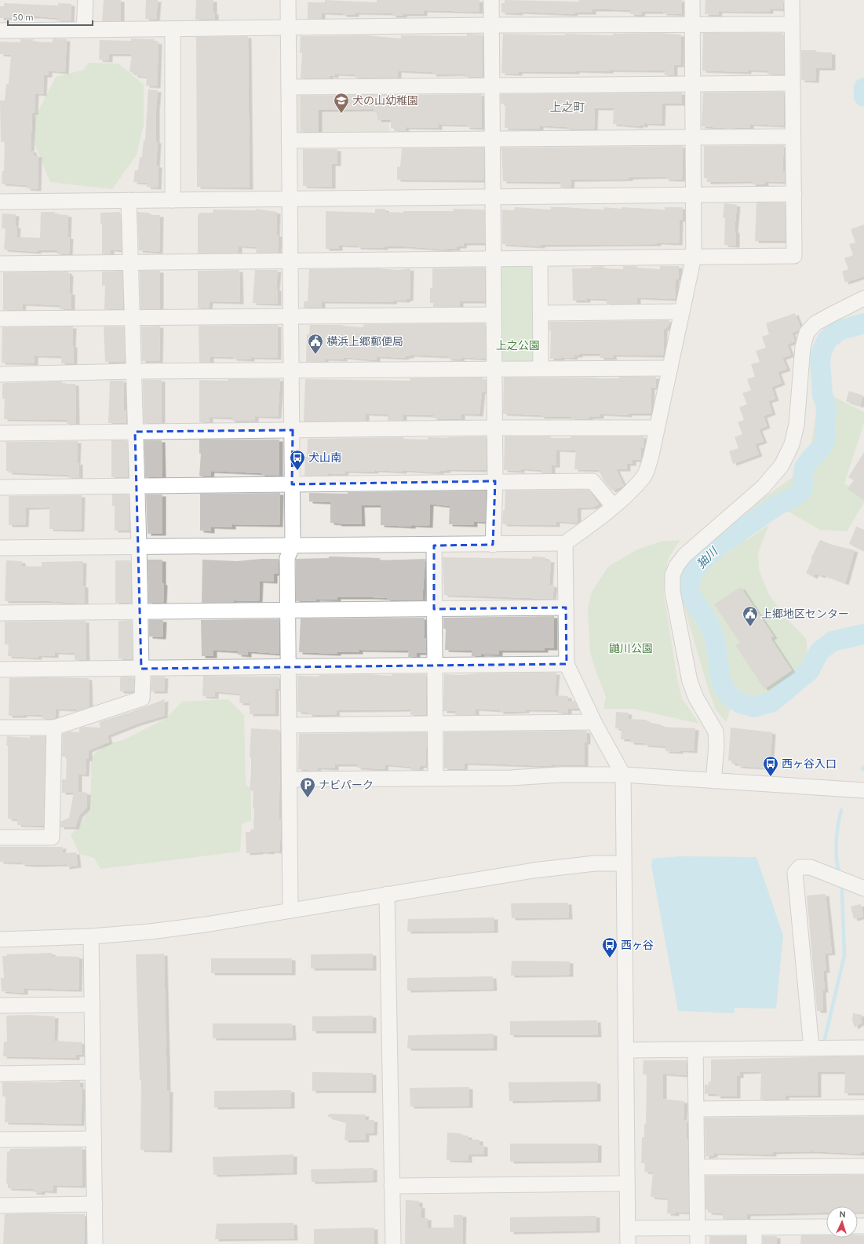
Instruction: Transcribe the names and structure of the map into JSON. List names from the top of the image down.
{
  "districts": ["上之町"],
  "water": ["㹨川"],
  "parks": ["上之公園", "鼬川公園"],
  "places": {
    "school or university": ["犬の山幼稚園"],
    "public building": ["横浜上郷郵便局", "上郷地区センター"],
    "bus stop": ["犬山南", "西ヶ谷入口", "西ヶ谷"],
    "parking": ["ナビパーク"]
  },
  "scale_bar": "50 m",
  "north": "top"
}
